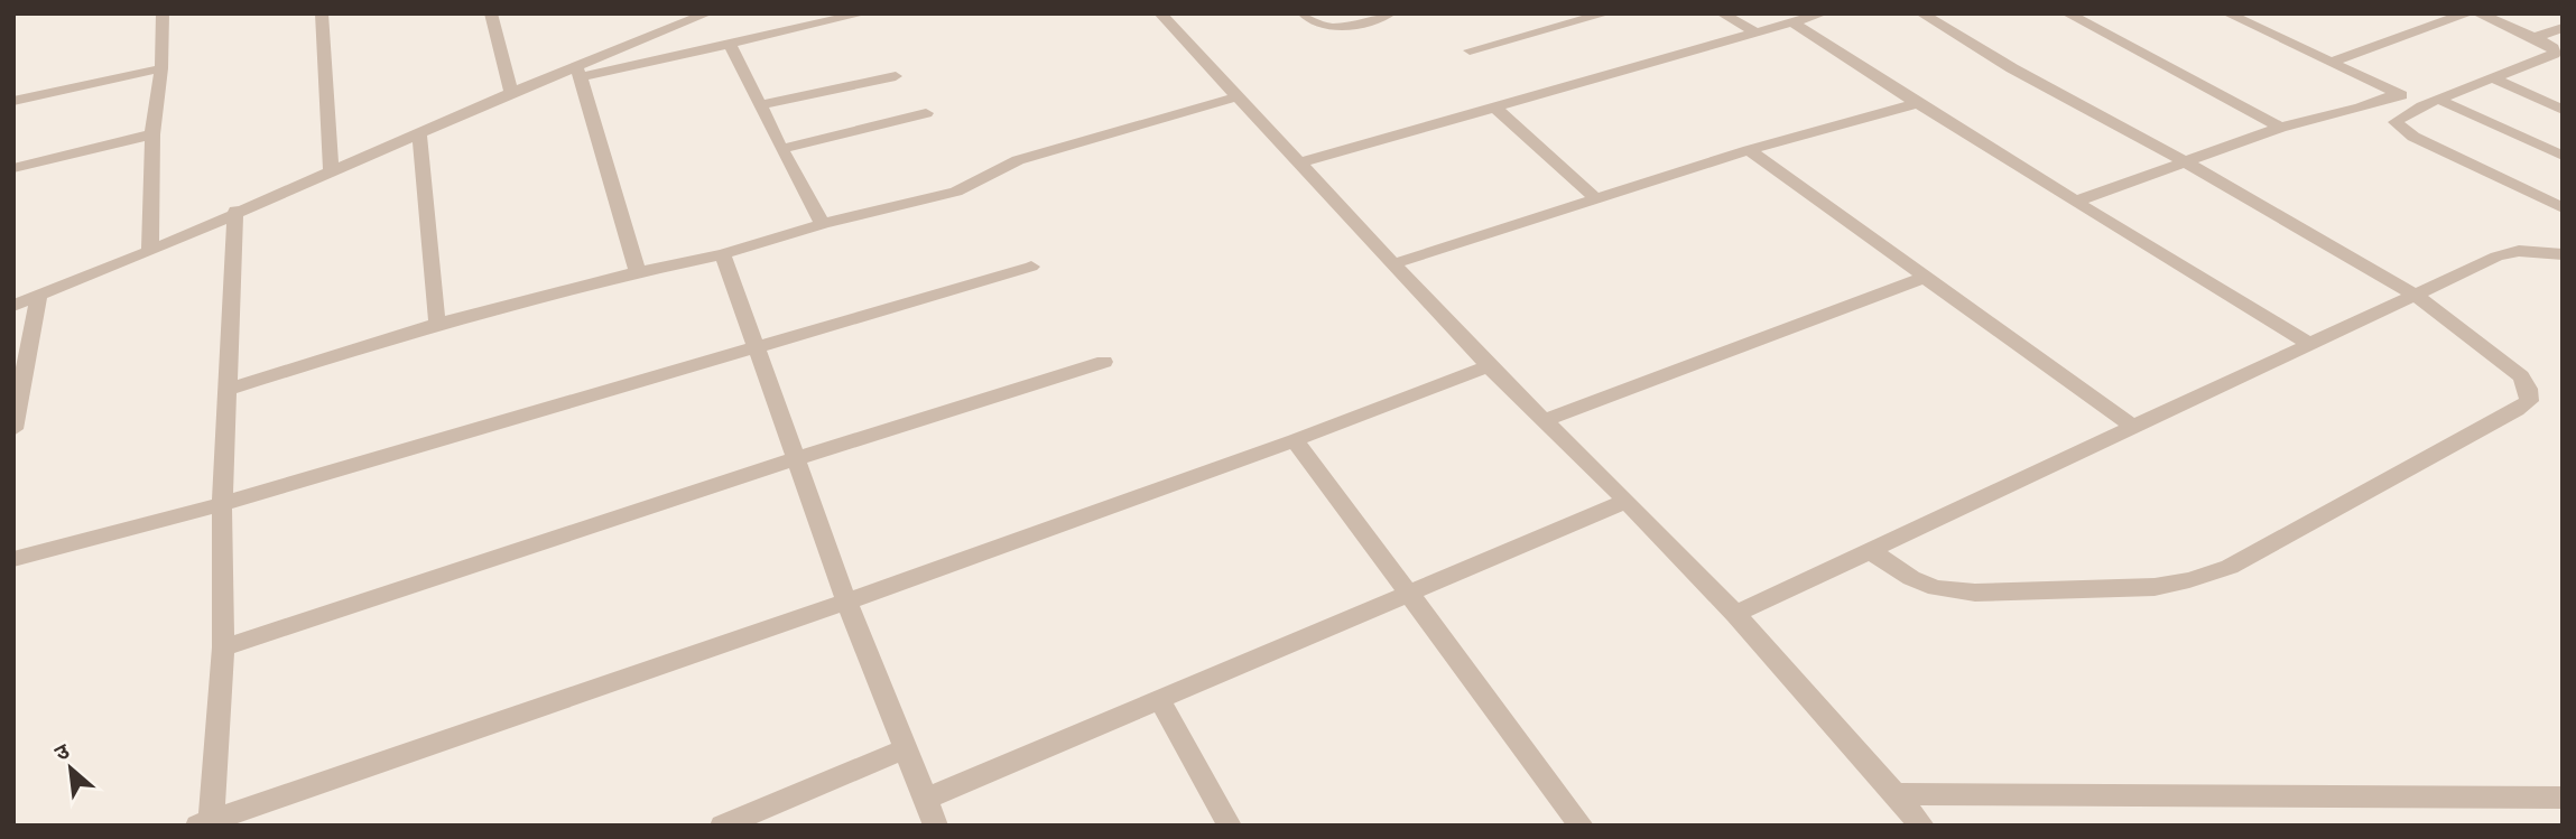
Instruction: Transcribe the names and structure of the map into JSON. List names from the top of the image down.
{
  "north": "top left"
}
